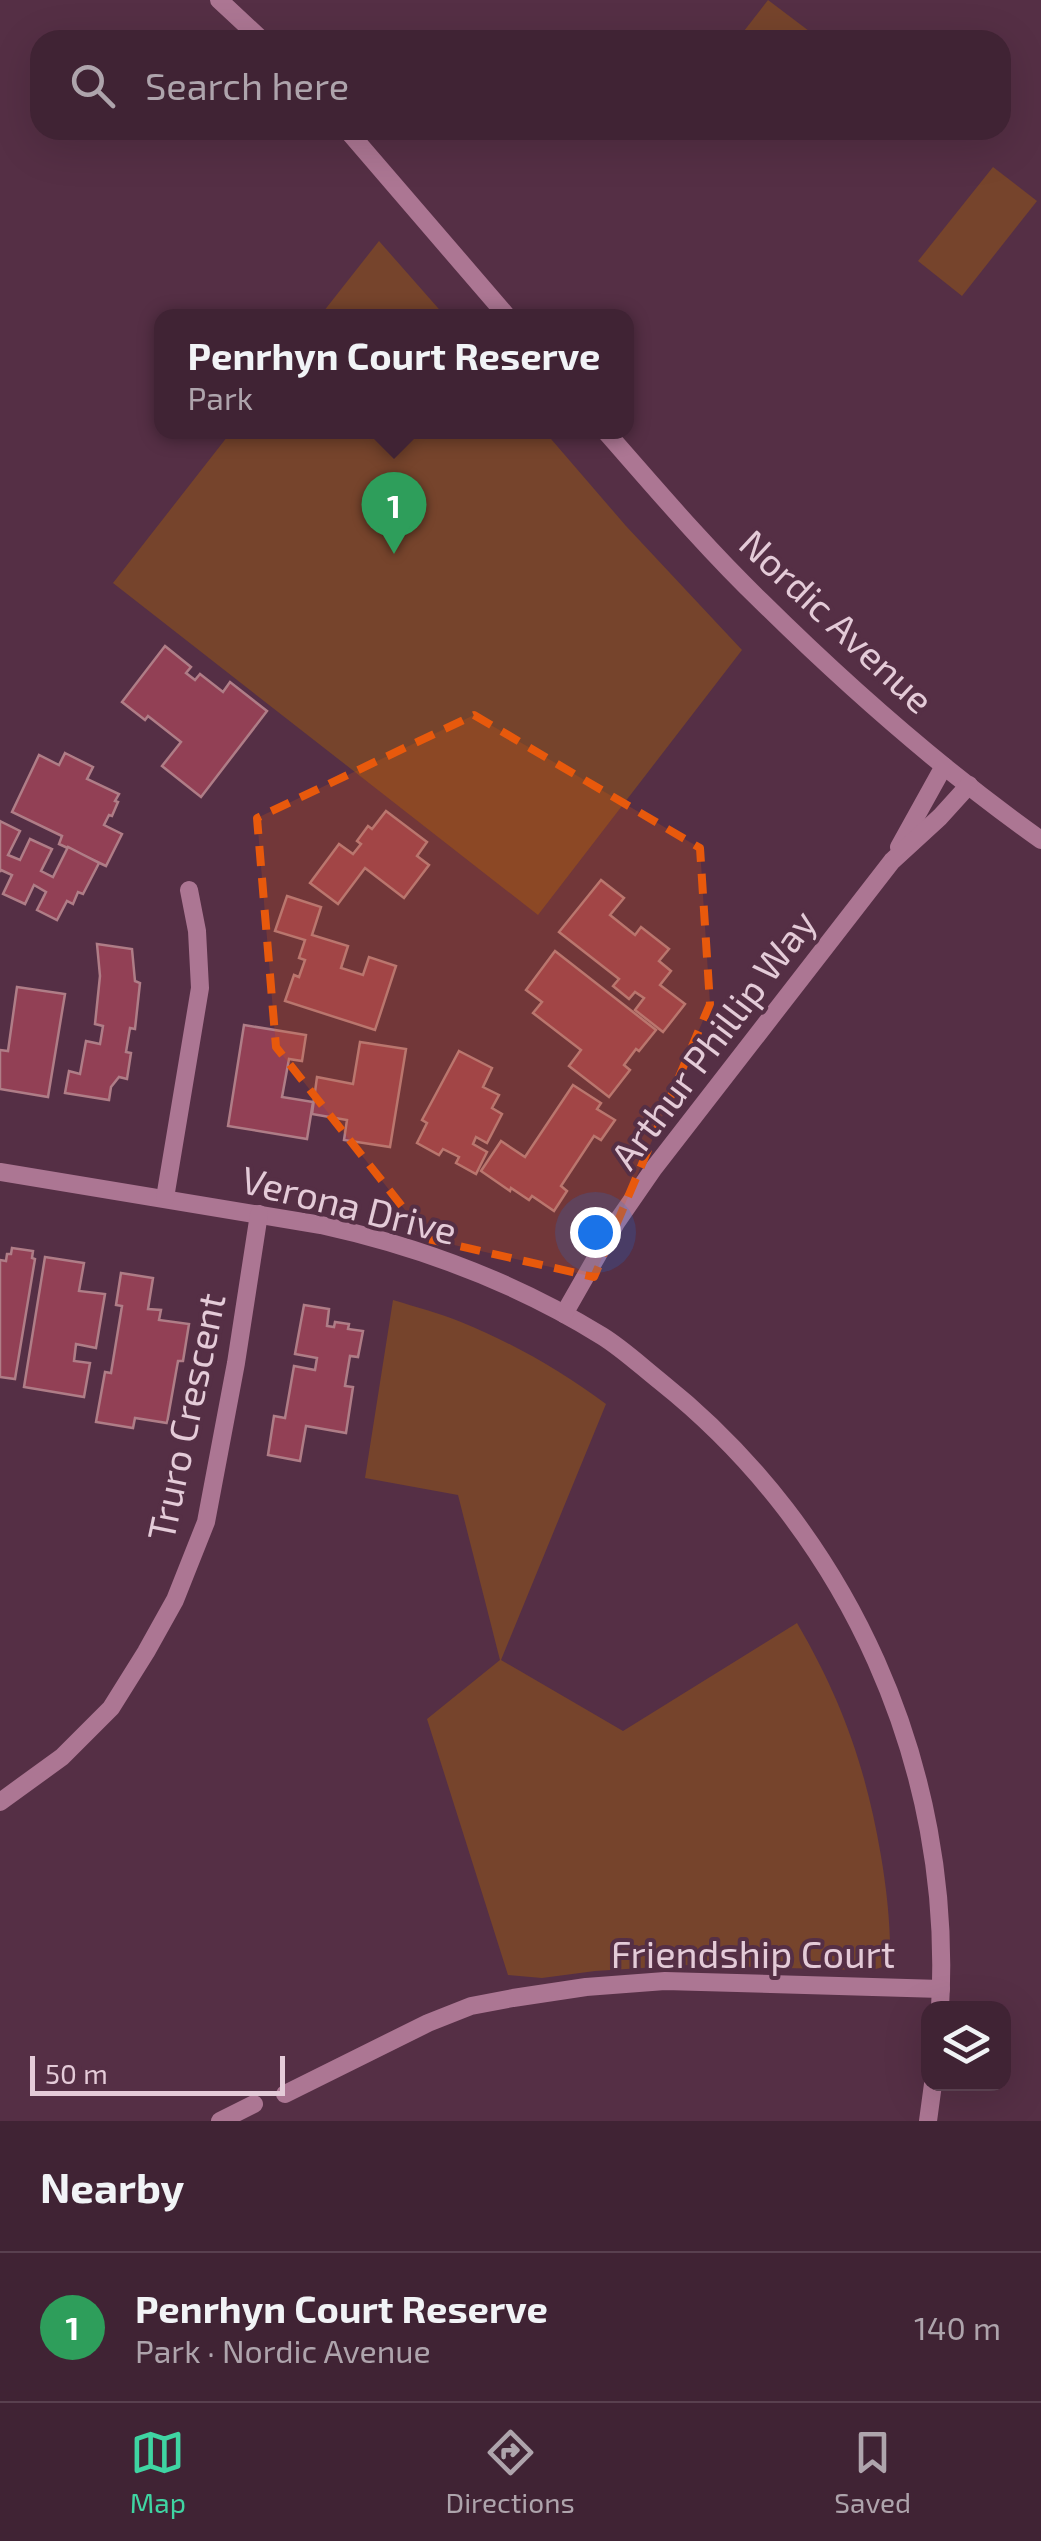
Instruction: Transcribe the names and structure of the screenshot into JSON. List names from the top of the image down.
{
  "streets": {
    "street": [
      "Nordic Avenue",
      "Arthur Phillip Way",
      "Verona Drive",
      "Truro Crescent",
      "Friendship Court"
    ]
  },
  "crossings": [
    ["Nordic Avenue", "Arthur Phillip Way"],
    ["Arthur Phillip Way", "Verona Drive"],
    ["Verona Drive", "Truro Crescent"],
    ["Verona Drive", "Friendship Court"]
  ],
  "scale_bar": "50 m",
  "page": {
    "search": "Search here",
    "popup": ["Penrhyn Court Reserve", "Park"],
    "pins": "1",
    "scale": "50 m",
    "heading": "Nearby",
    "list": [
      {
        "mark": "1",
        "name": "Penrhyn Court Reserve",
        "note": "Park · Nordic Avenue",
        "value": "140 m"
      }
    ],
    "nav": ["Map", "Directions", "Saved"]
  }
}
